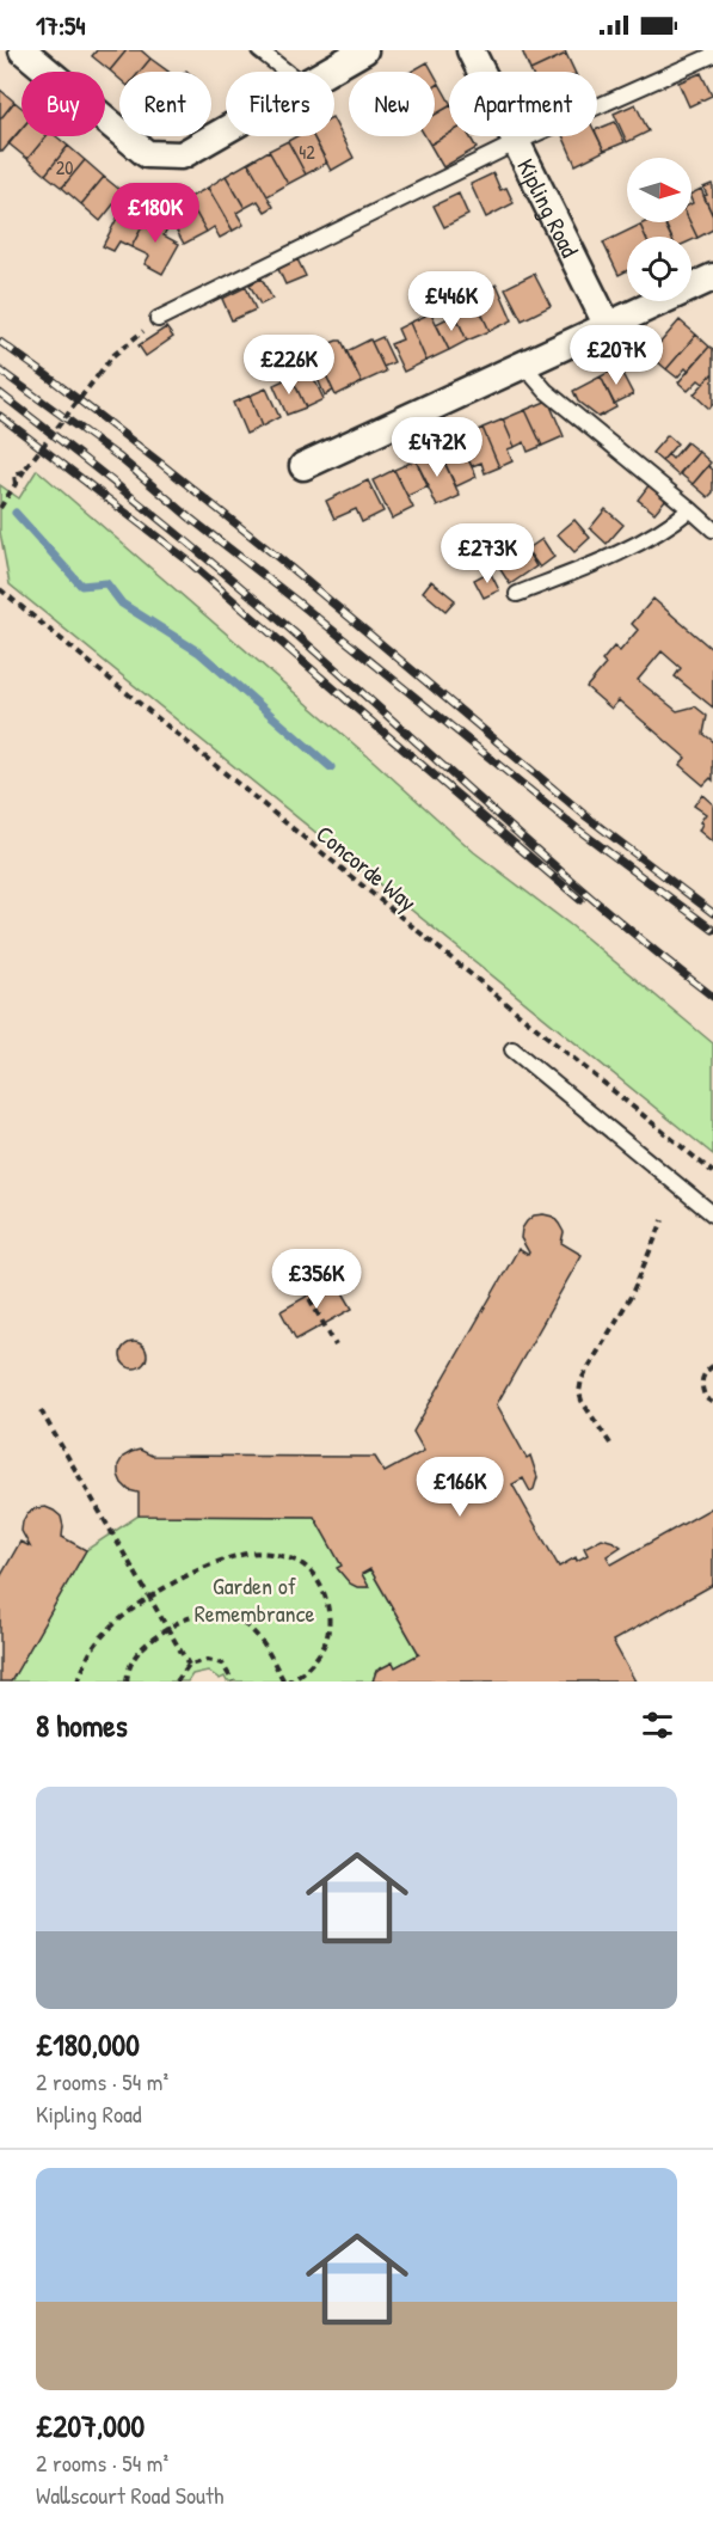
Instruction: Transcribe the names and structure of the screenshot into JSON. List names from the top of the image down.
{
  "streets": {
    "street": ["Kipling Road"],
    "path": ["Concorde Way"]
  },
  "parks": ["Garden of Remembrance"],
  "house_numbers": ["42", "20"],
  "north": "right",
  "page": {
    "status": "17:54",
    "chip": [
      "Buy",
      "Rent",
      "Filters",
      "New",
      "Apartment"
    ],
    "price": [
      "£180K",
      "£446K",
      "£207K",
      "£226K",
      "£472K",
      "£273K",
      "£356K",
      "£166K"
    ],
    "heading": "8 homes",
    "list": [
      {
        "name": "£180,000",
        "note": "2 rooms · 54 m² · Kipling Road"
      },
      {
        "name": "£207,000",
        "note": "2 rooms · 54 m² · Wallscourt Road South"
      }
    ]
  }
}
